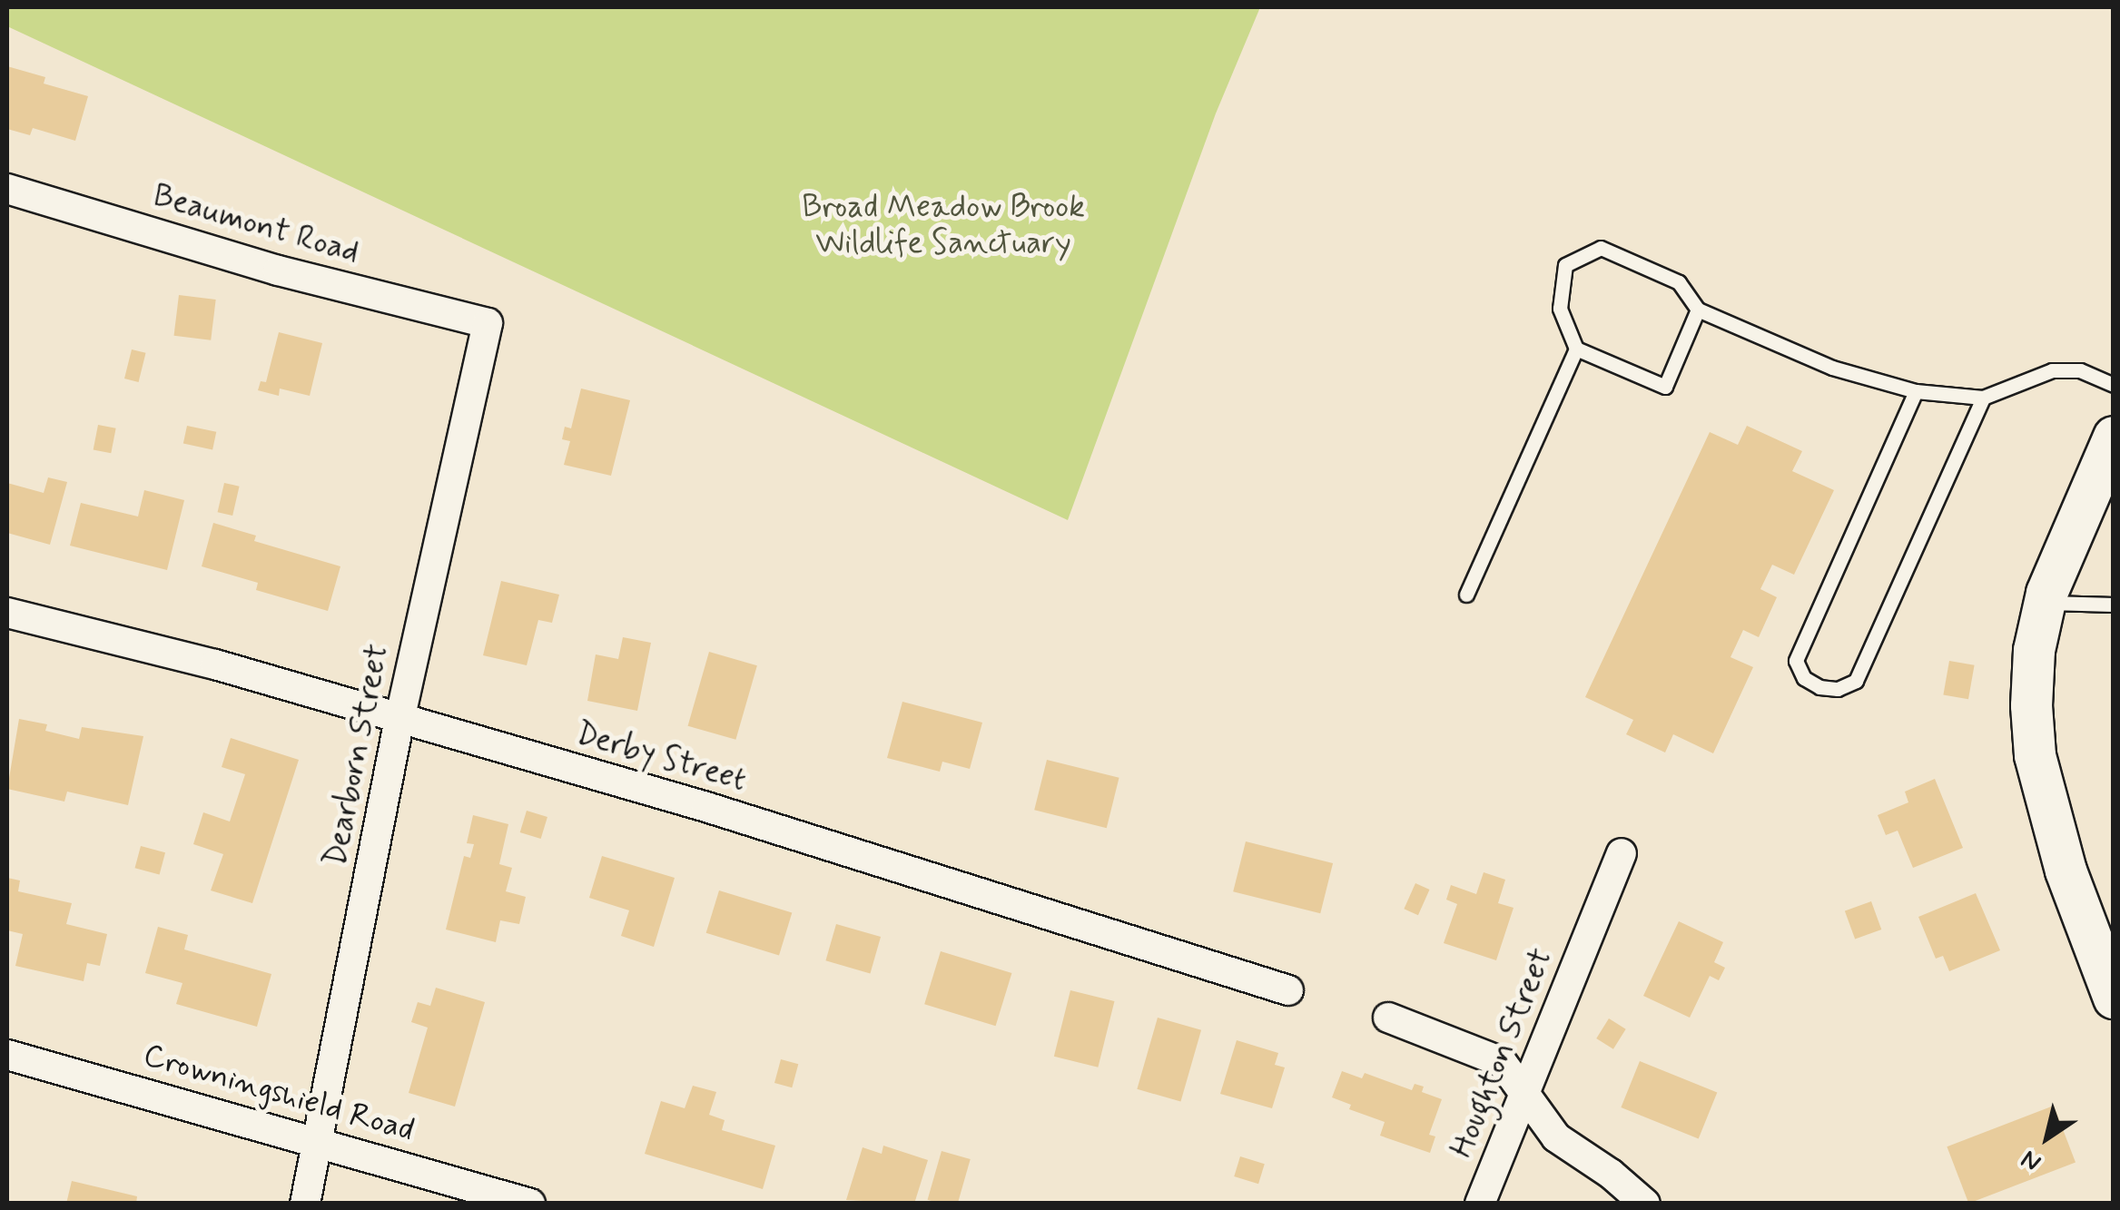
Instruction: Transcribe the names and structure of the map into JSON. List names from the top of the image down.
{
  "streets": {
    "street": [
      "Beaumont Road",
      "Dearborn Street",
      "Derby Street",
      "Houghton Street",
      "Crowningshield Road"
    ]
  },
  "crossings": [
    ["Beaumont Road", "Dearborn Street"],
    ["Dearborn Street", "Derby Street"],
    ["Dearborn Street", "Crowningshield Road"]
  ],
  "parks": ["Broad Meadow Brook Wildlife Sanctuary"],
  "north": "bottom left"
}
